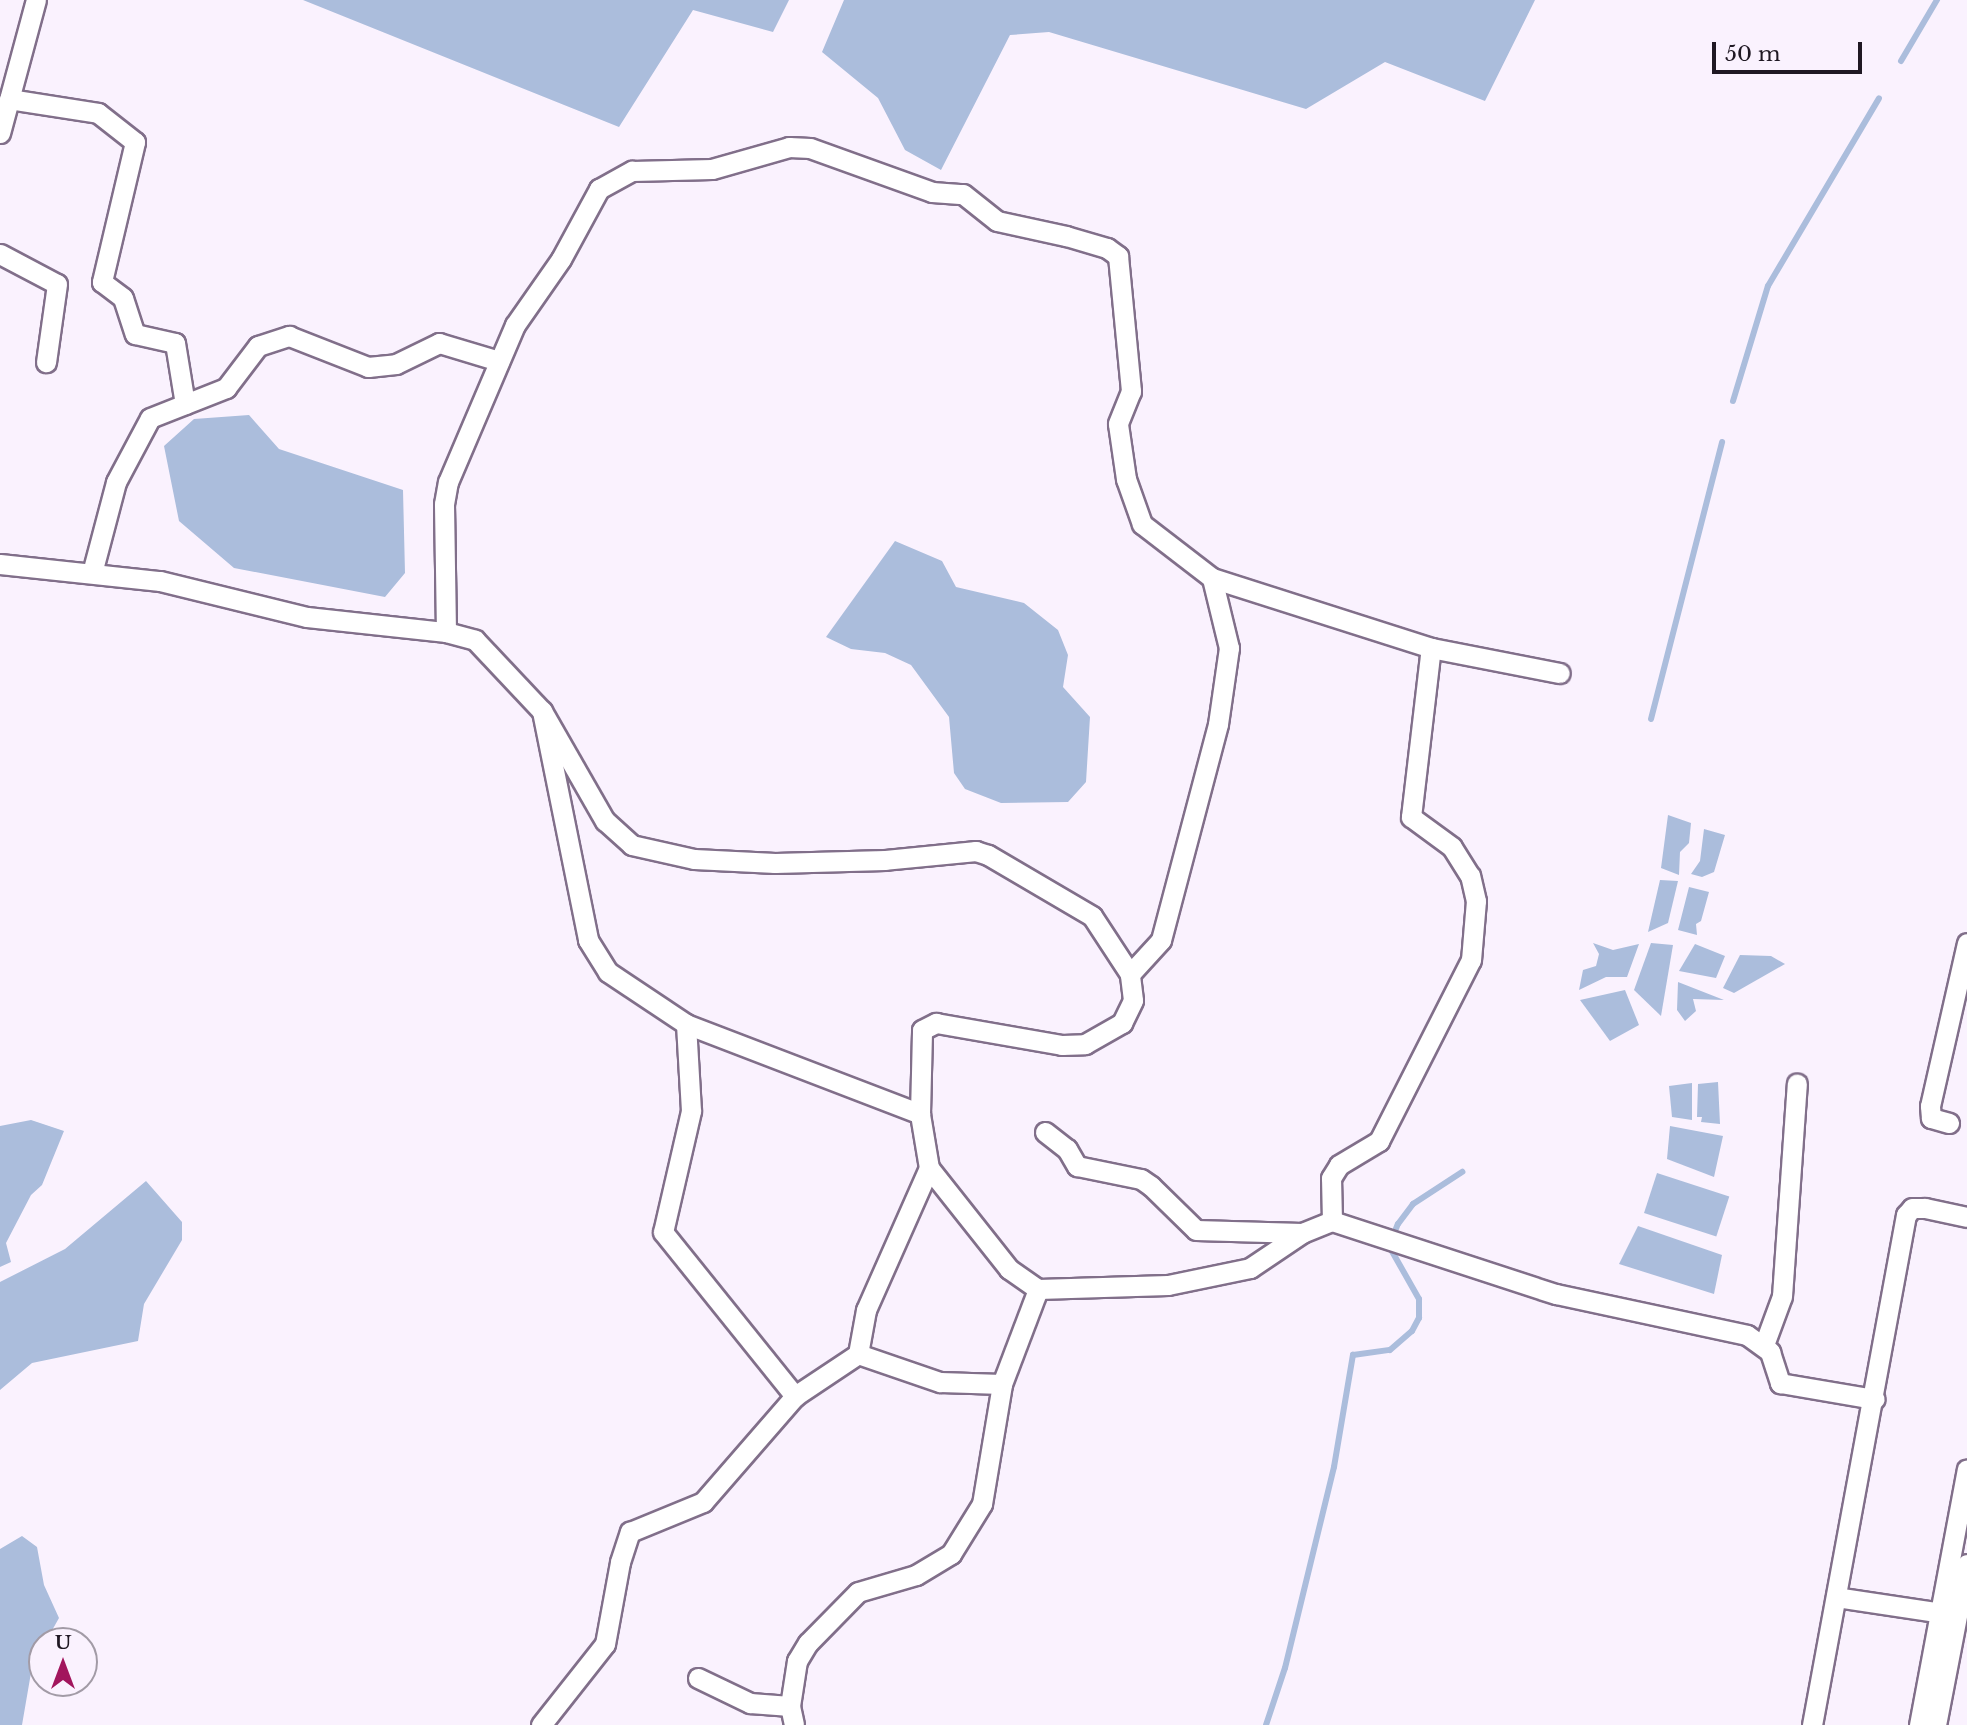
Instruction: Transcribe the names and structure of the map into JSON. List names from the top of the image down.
{
  "scale_bar": "50 m",
  "north": "top"
}
